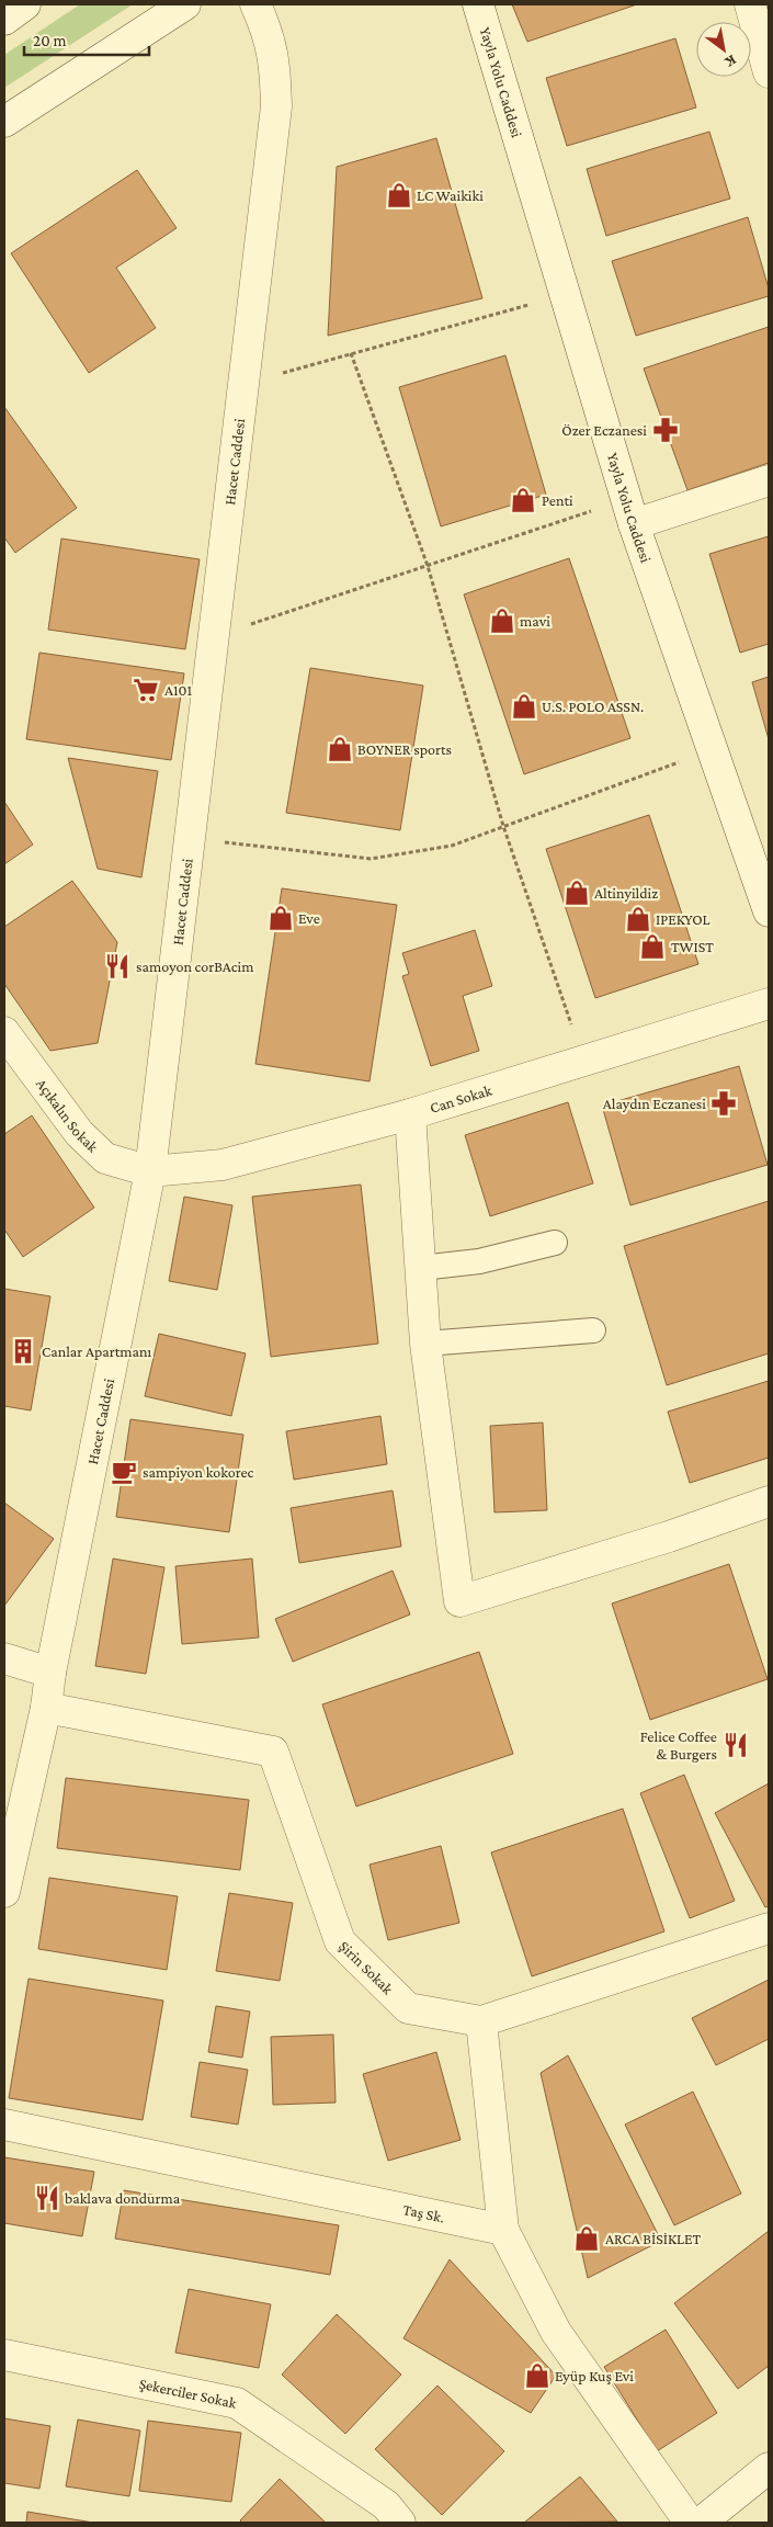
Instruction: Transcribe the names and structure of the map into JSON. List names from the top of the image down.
{
  "streets": {
    "street": [
      "Yayla Yolu Caddesi",
      "Hacet Caddesi",
      "Can Sokak",
      "Açıkalın Sokak",
      "Şirin Sokak",
      "Taş Sk.",
      "Şekerciler Sokak"
    ]
  },
  "crossings": [
    ["Hacet Caddesi", "Can Sokak"],
    ["Hacet Caddesi", "Açıkalın Sokak"],
    ["Hacet Caddesi", "Şirin Sokak"],
    ["Can Sokak", "Açıkalın Sokak"]
  ],
  "places": {
    "shop": [
      "LC Waikiki",
      "Penti",
      "mavi",
      "U.S. POLO ASSN.",
      "BOYNER sports",
      "Altinyildiz",
      "Eve",
      "IPEKYOL",
      "TWIST",
      "ARCA BİSİKLET",
      "Eyüp Kuş Evi"
    ],
    "pharmacy": ["Özer Eczanesi", "Alaydın Eczanesi"],
    "supermarket": ["A101"],
    "restaurant": ["samoyon corBAcim", "Felice Coffee & Burgers", "baklava dondurma"],
    "building": ["Canlar Apartmanı"],
    "cafe": ["sampiyon kokorec"]
  },
  "scale_bar": "20 m",
  "north": "bottom right"
}
